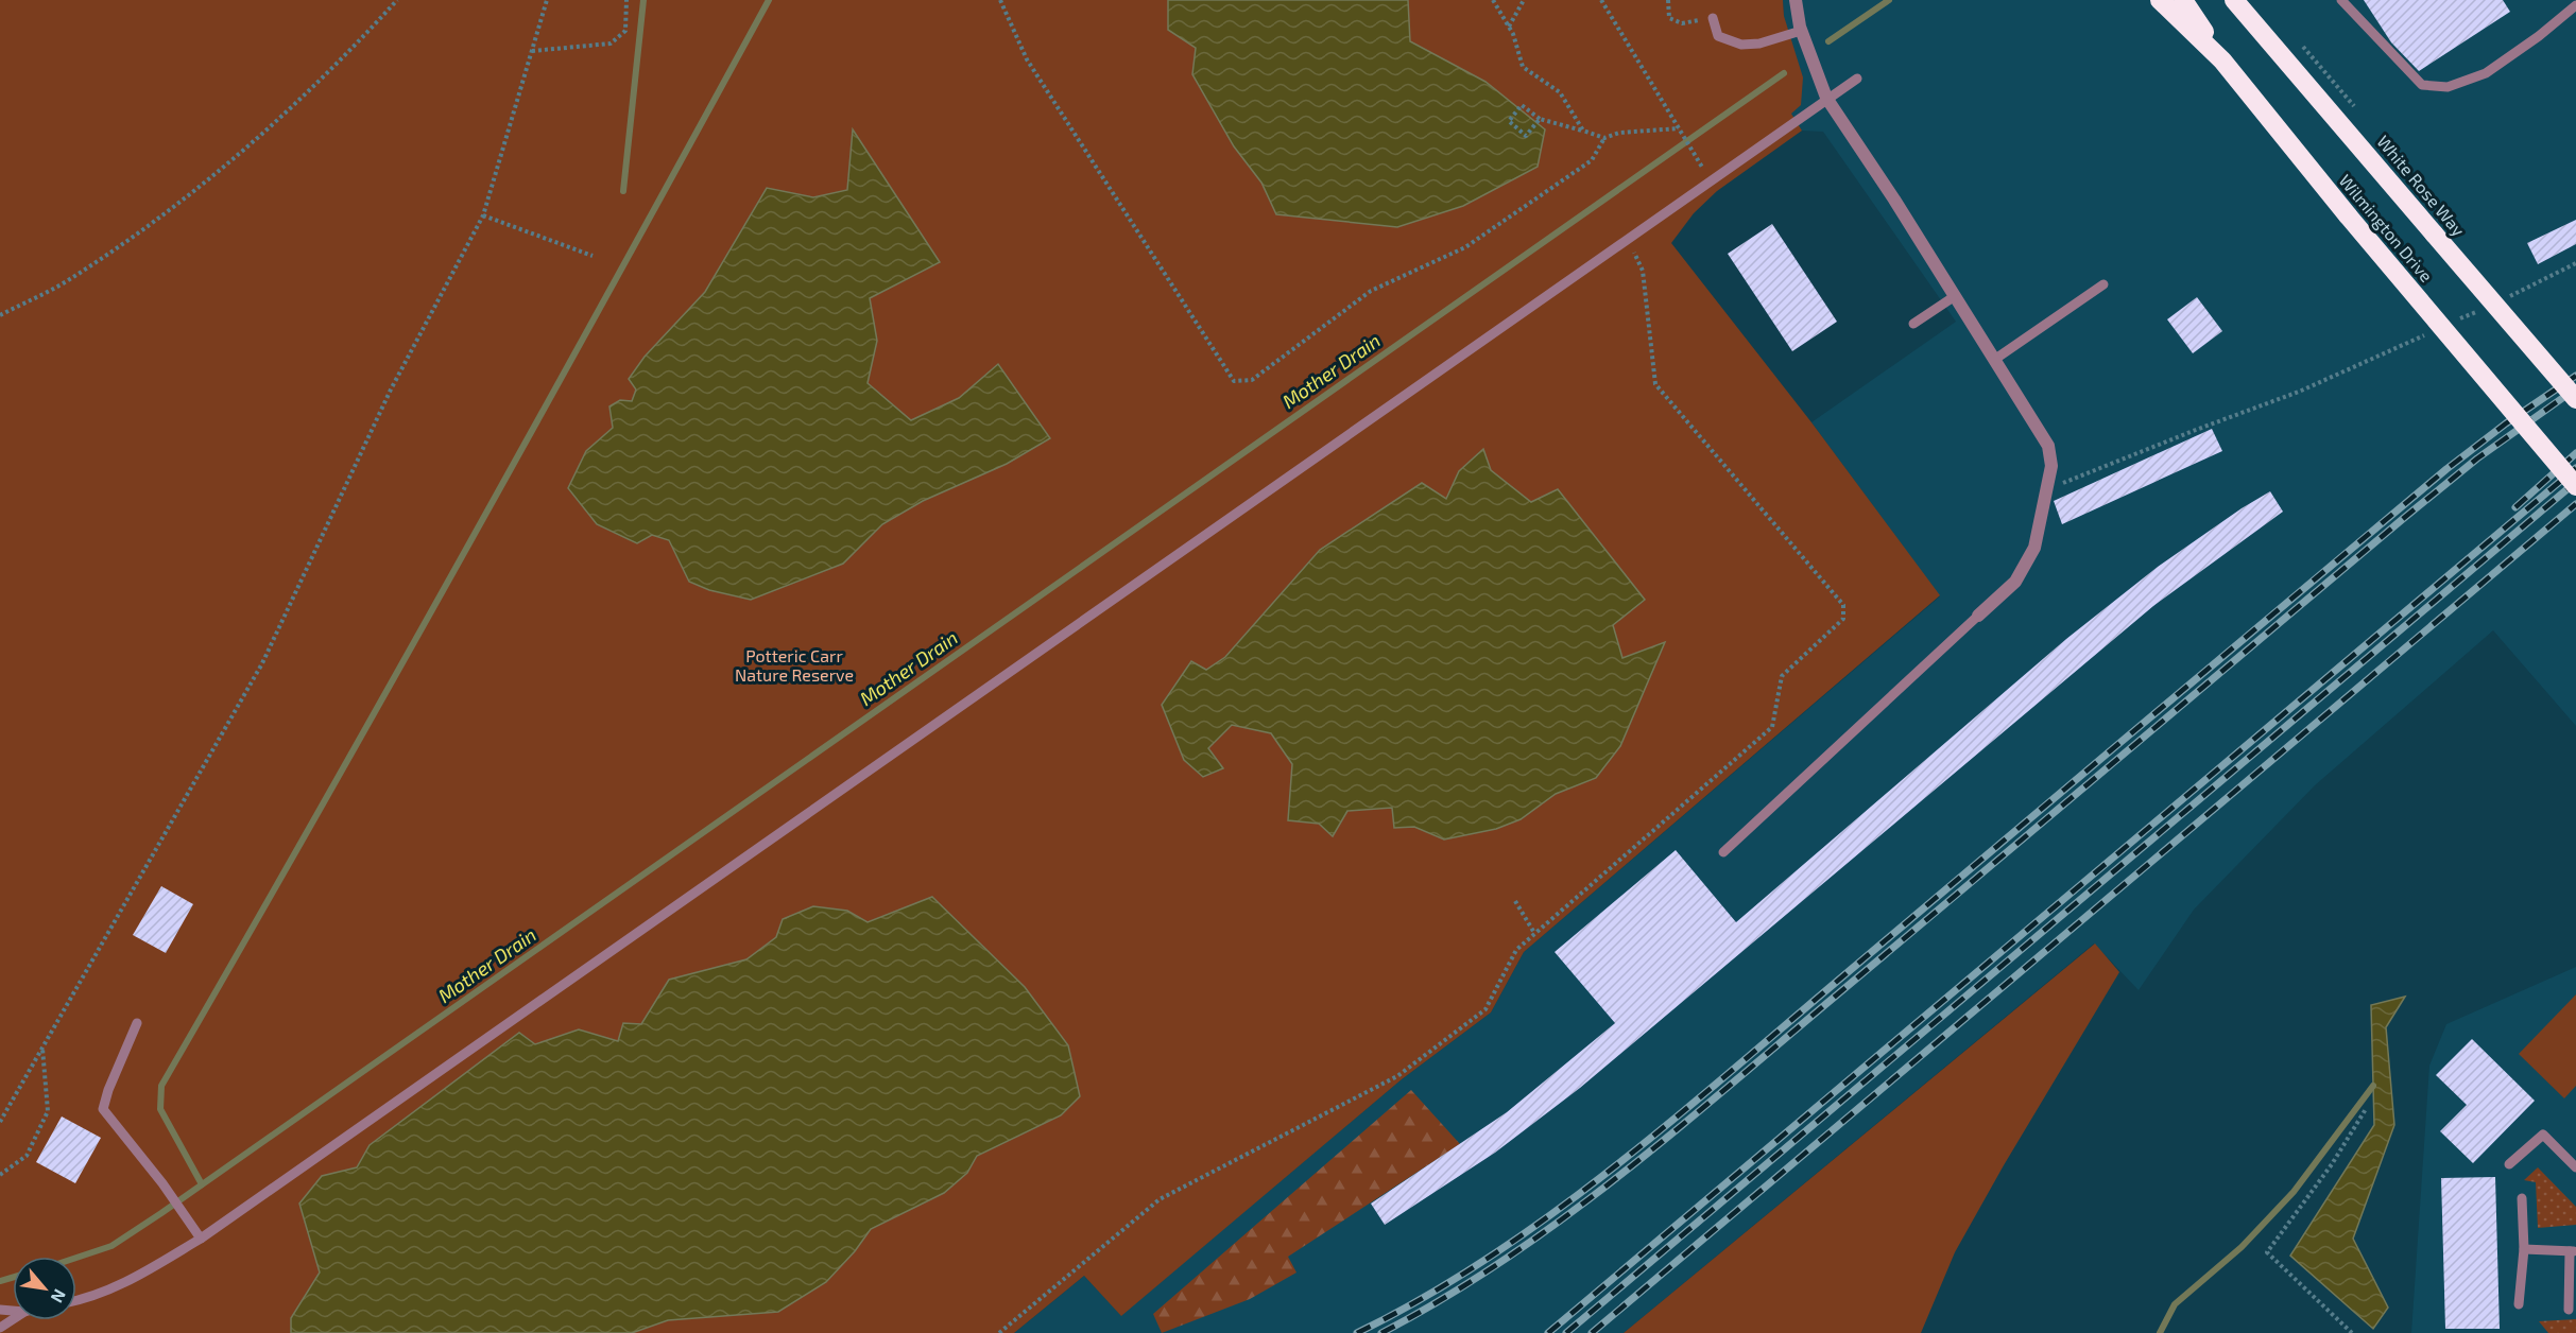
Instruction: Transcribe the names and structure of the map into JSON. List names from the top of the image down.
{
  "streets": {
    "highway": ["White Rose Way", "Wilmington Drive"]
  },
  "water": ["Mother Drain"],
  "parks": ["Potteric Carr Nature Reserve"],
  "north": "bottom right"
}
